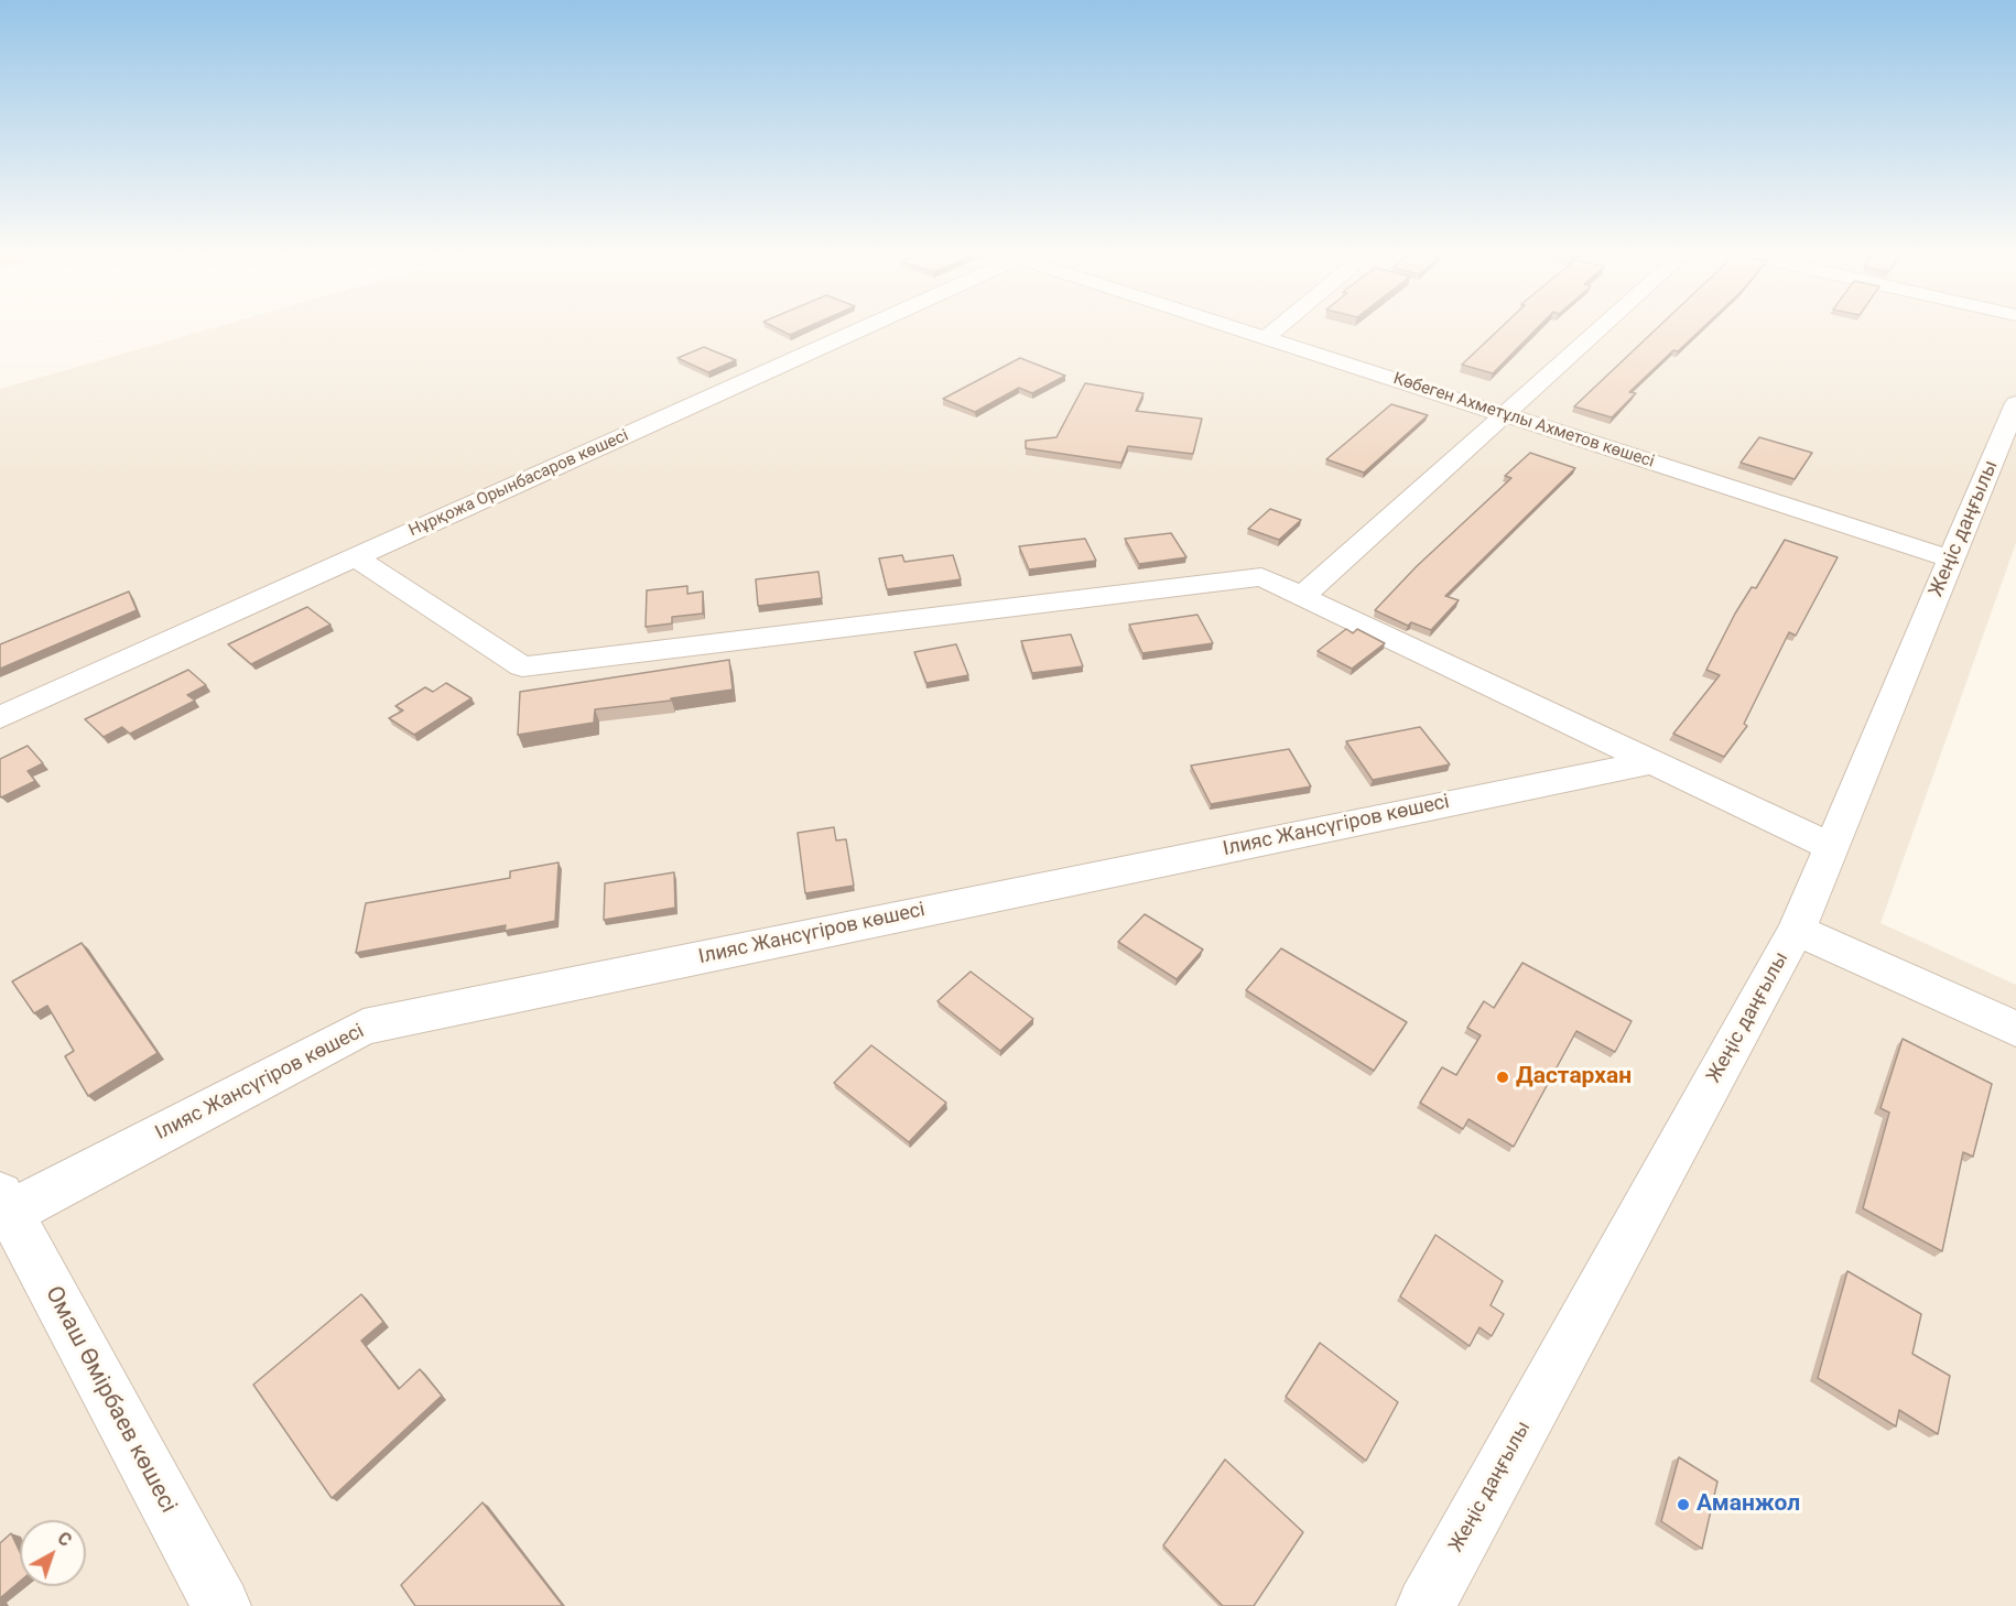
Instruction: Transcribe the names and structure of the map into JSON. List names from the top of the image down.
{
  "streets": {
    "street": [
      "Көбеген Ахметұлы Ахметов көшесі",
      "Нұрқожа Орынбасаров көшесі",
      "Жеңіс даңғылы",
      "Ілияс Жансүгіров көшесі",
      "Омаш Өмірбаев көшесі"
    ]
  },
  "crossings": [
    ["Көбеген Ахметұлы Ахметов көшесі", "Жеңіс даңғылы"],
    ["Ілияс Жансүгіров көшесі", "Омаш Өмірбаев көшесі"]
  ],
  "places": ["Дастархан", "Аманжол"],
  "north": "top right"
}
